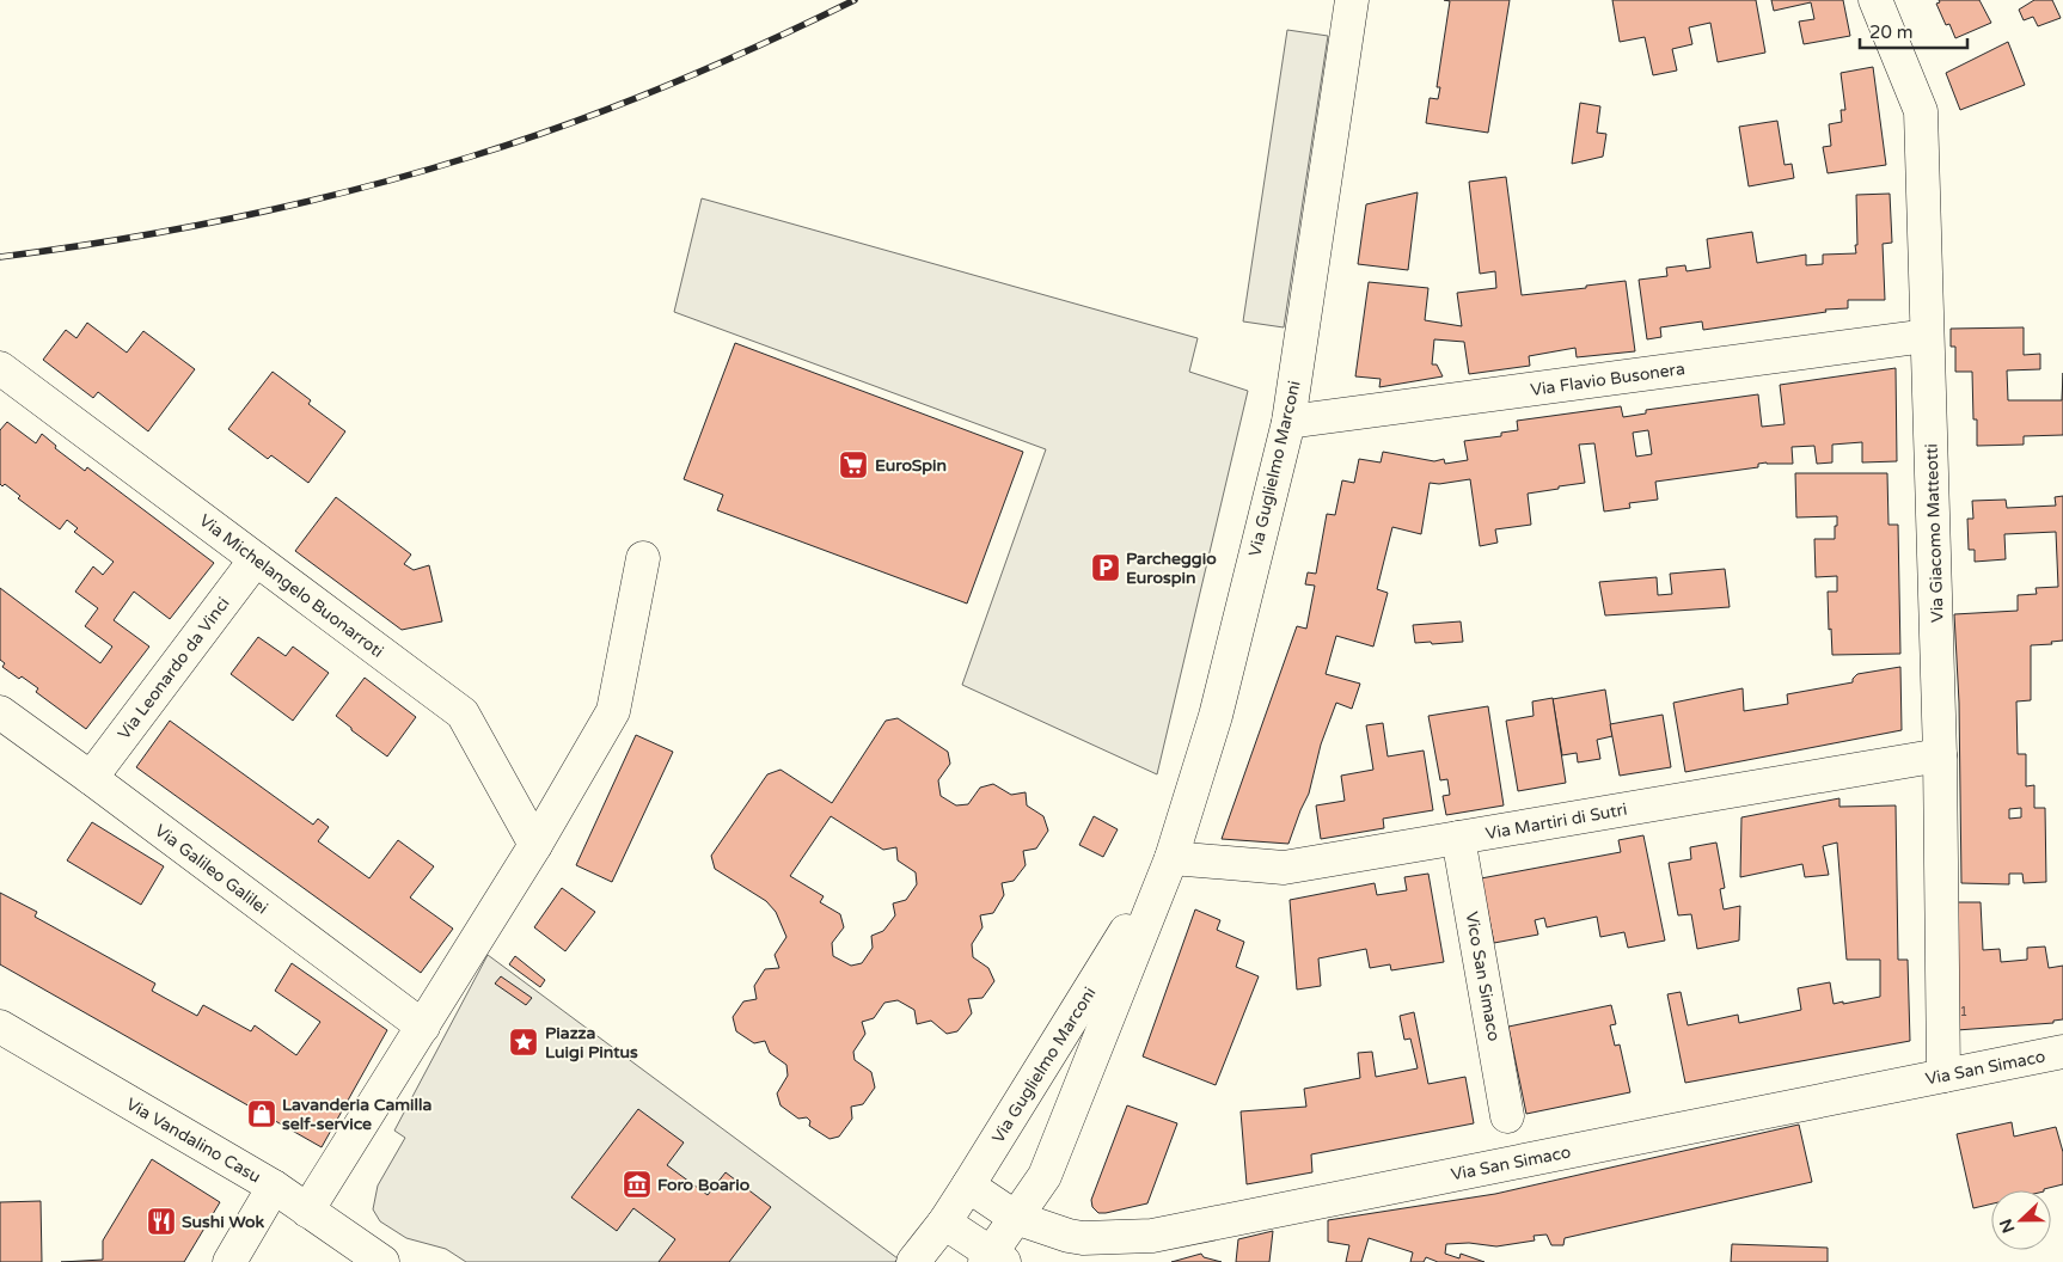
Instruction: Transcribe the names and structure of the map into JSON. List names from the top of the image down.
{
  "streets": {
    "street": [
      "Via Flavio Busonera",
      "Via Guglielmo Marconi",
      "Via Giacomo Matteotti",
      "Via Michelangelo Buonarroti",
      "Via Leonardo da Vinci",
      "Via Martiri di Sutri",
      "Via Galileo Galilei",
      "Vico San Simaco",
      "Via San Simaco",
      "Via Vandalino Casu"
    ]
  },
  "crossings": [
    ["Via Flavio Busonera", "Via Guglielmo Marconi"],
    ["Via Flavio Busonera", "Via Giacomo Matteotti"],
    ["Via Guglielmo Marconi", "Via Martiri di Sutri"],
    ["Via Guglielmo Marconi", "Via San Simaco"],
    ["Via Giacomo Matteotti", "Via Martiri di Sutri"],
    ["Via Giacomo Matteotti", "Via San Simaco"],
    ["Via Michelangelo Buonarroti", "Via Leonardo da Vinci"],
    ["Via Leonardo da Vinci", "Via Galileo Galilei"],
    ["Via Martiri di Sutri", "Vico San Simaco"]
  ],
  "places": {
    "supermarket": ["EuroSpin"],
    "parking": ["Parcheggio Eurospin"],
    "place": ["Piazza Luigi Pintus"],
    "shop": ["Lavanderia Camilla self-service"],
    "museum": ["Foro Boario"],
    "restaurant": ["Sushi Wok"]
  },
  "house_numbers": ["1"],
  "scale_bar": "20 m",
  "north": "left"
}
